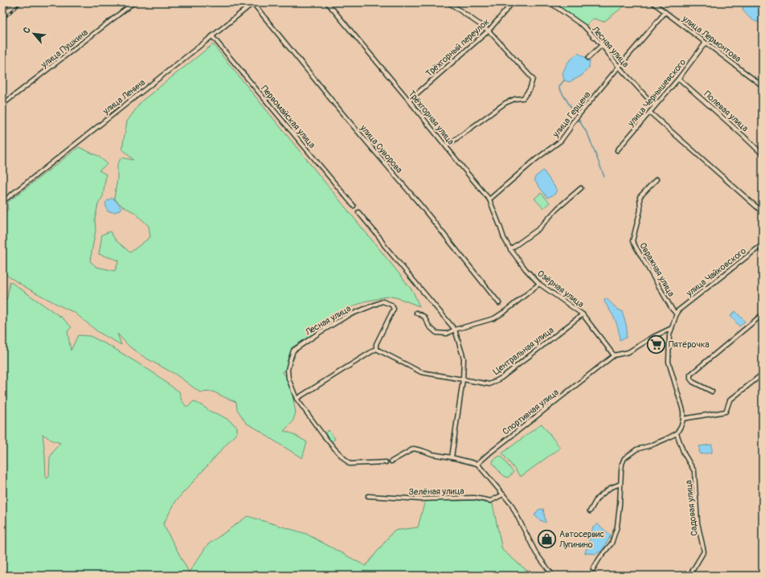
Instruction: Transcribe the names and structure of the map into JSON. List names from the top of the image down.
{
  "streets": {
    "street": [
      "улица Лермонтова",
      "Лесная улица",
      "Трёхгорный переулок",
      "улица Пушкина",
      "улица Чернышевского",
      "улица Ленина",
      "Полевая улица",
      "улица Герцена",
      "Первомайская улица",
      "Трёхгорная улица",
      "улица Суворова",
      "Овражная улица",
      "улица Чайковского",
      "Озёрная улица",
      "Центральная улица",
      "Спортивная улица",
      "Зелёная улица",
      "Садовая улица"
    ]
  },
  "crossings": [
    ["улица Лермонтова", "улица Чернышевского"],
    ["улица Лермонтова", "улица Герцена"],
    ["Лесная улица", "улица Чернышевского"],
    ["Лесная улица", "улица Герцена"],
    ["Лесная улица", "Центральная улица"],
    ["Трёхгорный переулок", "Трёхгорная улица"],
    ["улица Ленина", "Первомайская улица"],
    ["улица Ленина", "улица Суворова"],
    ["улица Герцена", "Трёхгорная улица"],
    ["Трёхгорная улица", "Озёрная улица"],
    ["Овражная улица", "улица Чайковского"],
    ["улица Чайковского", "Спортивная улица"],
    ["Озёрная улица", "Центральная улица"],
    ["Озёрная улица", "Спортивная улица"]
  ],
  "places": {
    "supermarket": ["Пятёрочка"],
    "shop": ["Автосервис Лугинино"]
  },
  "north": "top left"
}
